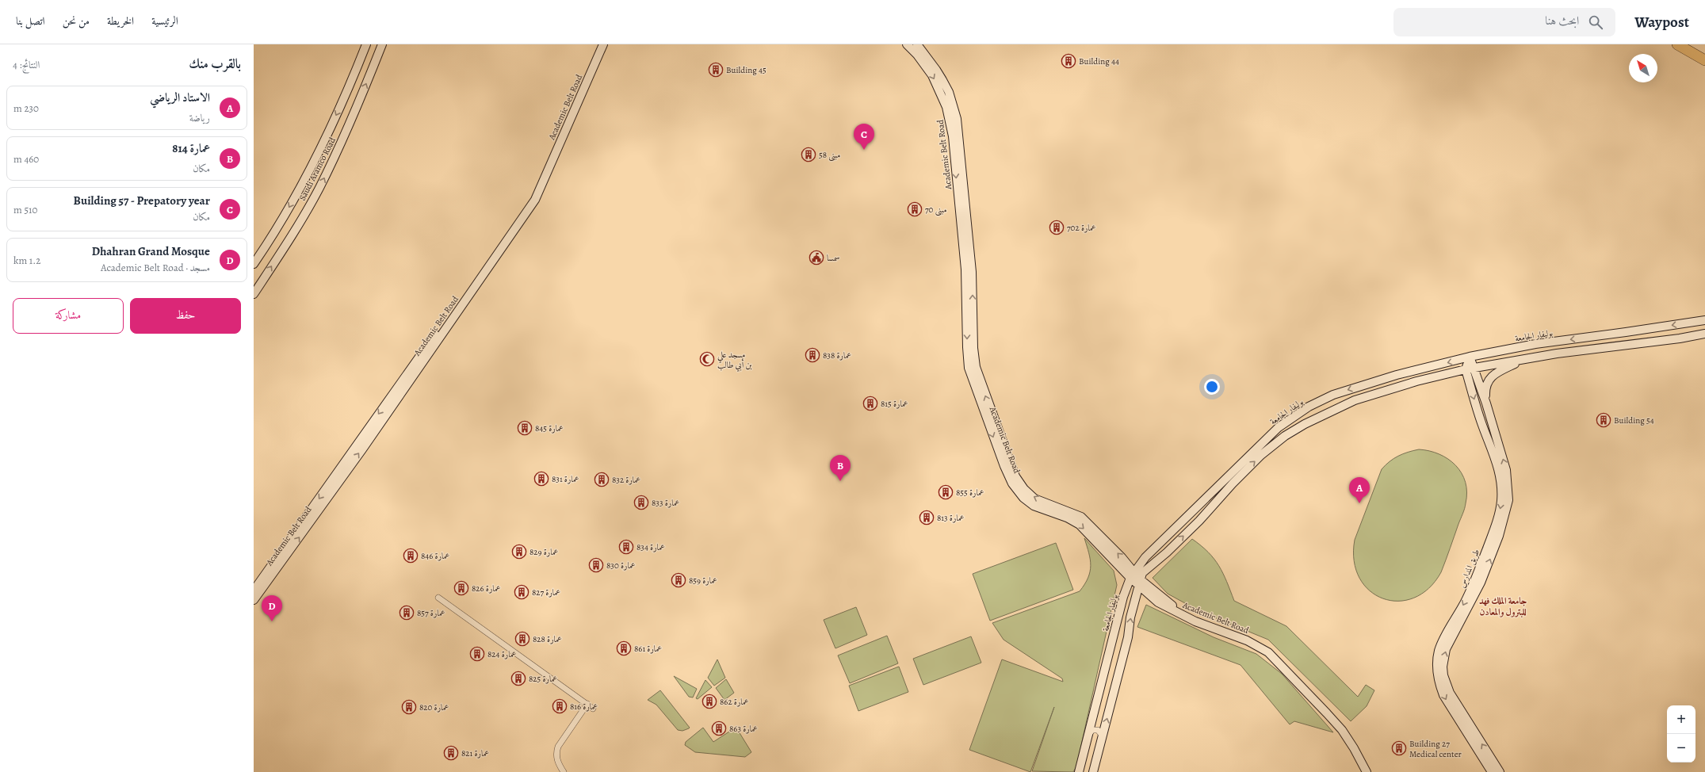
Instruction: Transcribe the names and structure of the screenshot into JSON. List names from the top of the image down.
{
  "streets": {
    "street": [
      "Academic Belt Road",
      "Saudi Aramco Road",
      "بوليفار الجامعة",
      "طريق المدارس"
    ]
  },
  "crossings": [
    ["Academic Belt Road", "بوليفار الجامعة"]
  ],
  "districts": ["جامعة الملك فهد للبترول والمعادن"],
  "places": {
    "building": [
      "Building 44",
      "Building 45",
      "مبنى 58",
      "مبنى 70",
      "عمارة 702",
      "عمارة 838",
      "عمارة 815",
      "Building 54",
      "عمارة 845",
      "عمارة 831",
      "عمارة 832",
      "عمارة 855",
      "عمارة 833",
      "عمارة 813",
      "عمارة 834",
      "عمارة 829",
      "عمارة 846",
      "عمارة 830",
      "عمارة 859",
      "عمارة 826",
      "عمارة 827",
      "عمارة 857",
      "عمارة 828",
      "عمارة 861",
      "عمارة 824",
      "عمارة 825",
      "عمارة 862",
      "عمارة 816",
      "عمارة 820",
      "عمارة 863",
      "Building 27 Medical center",
      "عمارة 821"
    ],
    "public building": ["سمسا"],
    "mosque": ["مسجد علي بن أبي طالب"]
  },
  "north": "top left",
  "page": {
    "header": "Waypost",
    "search": "ابحث هنا",
    "nav": [
      "الرئيسية",
      "الخريطة",
      "من نحن",
      "اتصل بنا"
    ],
    "heading": ["بالقرب منك", "النتائج: 4"],
    "list": [
      {
        "mark": "A",
        "name": "الاستاد الرياضي",
        "note": "رياضة",
        "value": "230 m"
      },
      {
        "mark": "B",
        "name": "عمارة 814",
        "note": "مكان",
        "value": "460 m"
      },
      {
        "mark": "C",
        "name": "Building 57 - Prepatory year",
        "note": "مكان",
        "value": "510 m"
      },
      {
        "mark": "D",
        "name": "Dhahran Grand Mosque",
        "note": "مسجد · Academic Belt Road",
        "value": "1.2 km"
      }
    ],
    "pins": [
      "C",
      "B",
      "A",
      "D"
    ],
    "buttons": ["حفظ", "مشاركة"],
    "map_buttons": ["+", "−"]
  }
}
